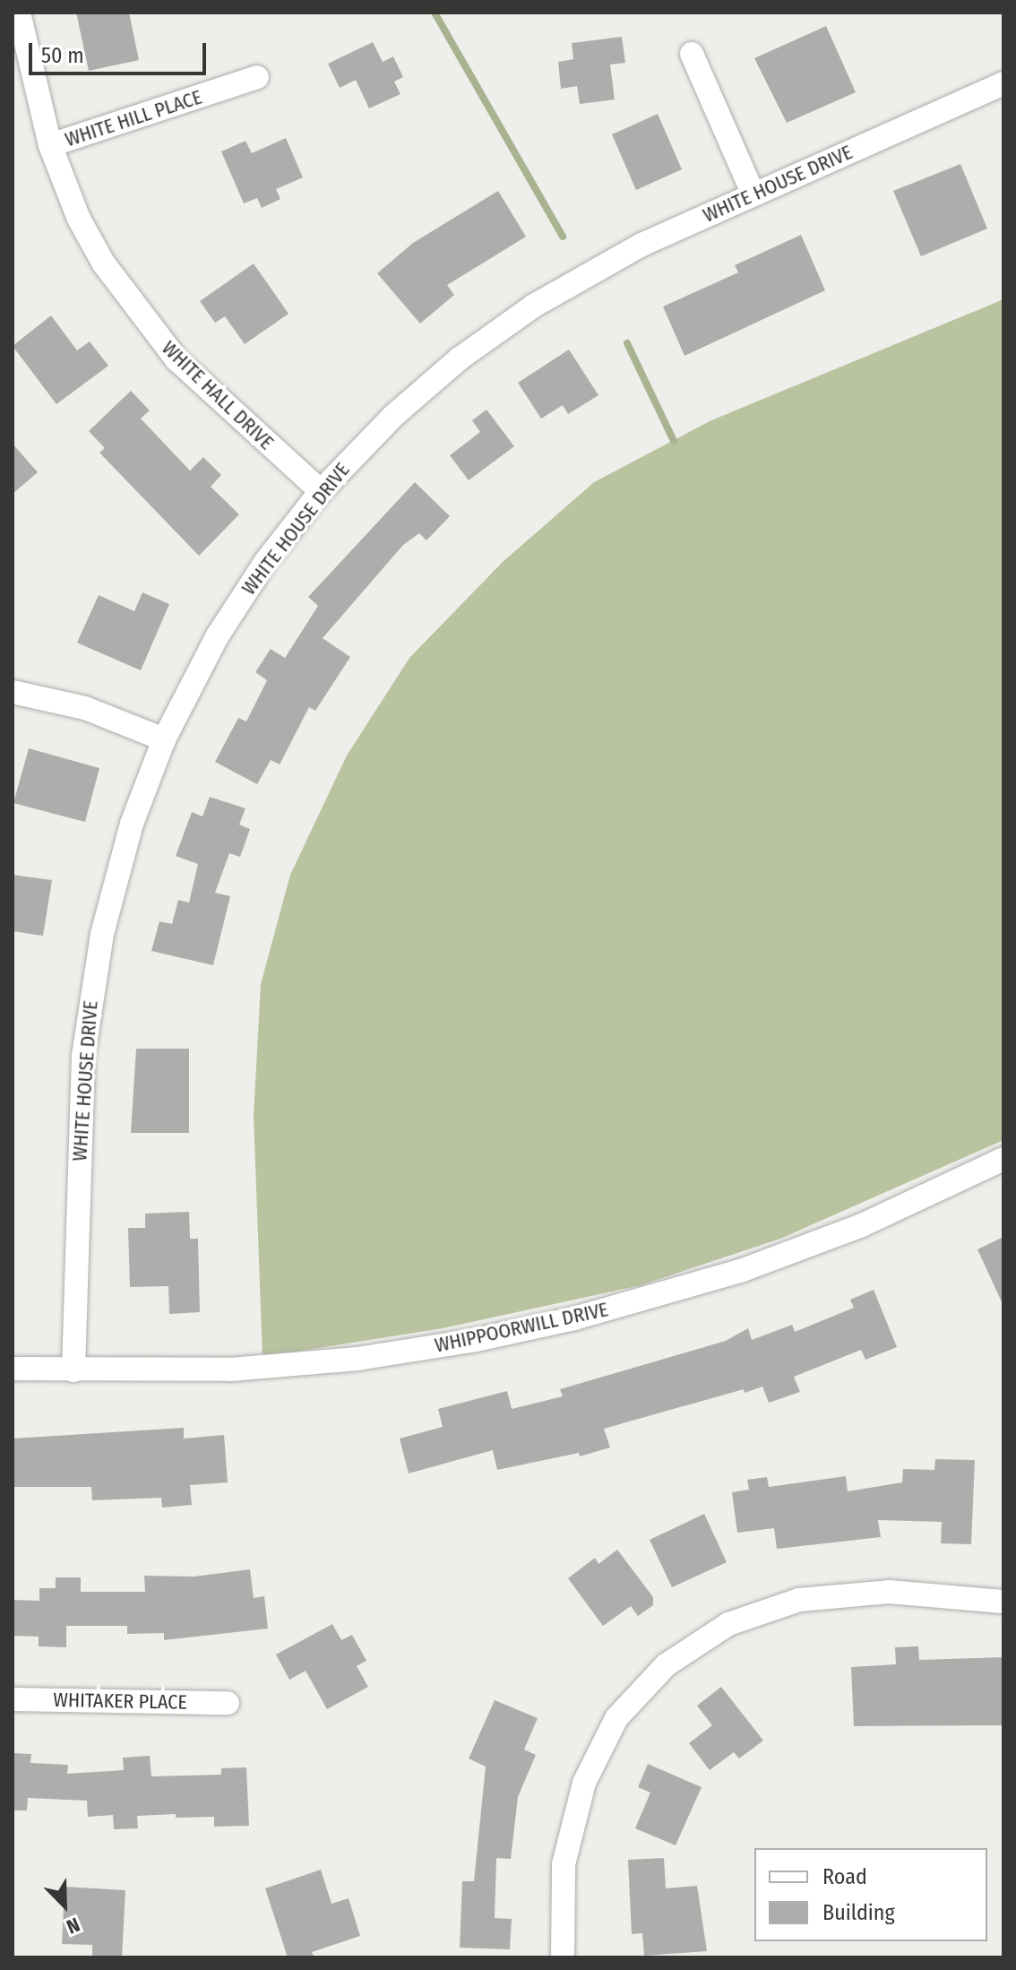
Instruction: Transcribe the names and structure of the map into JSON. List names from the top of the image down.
{
  "streets": {
    "street": [
      "WHITE HILL PLACE",
      "WHITE HOUSE DRIVE",
      "WHITE HALL DRIVE",
      "WHIPPOORWILL DRIVE",
      "WHITAKER PLACE"
    ]
  },
  "crossings": [
    ["WHITE HILL PLACE", "WHITE HALL DRIVE"],
    ["WHITE HOUSE DRIVE", "WHITE HALL DRIVE"],
    ["WHITE HOUSE DRIVE", "WHIPPOORWILL DRIVE"]
  ],
  "legend": ["Road", "Building"],
  "scale_bar": "50 m",
  "north": "bottom right"
}
